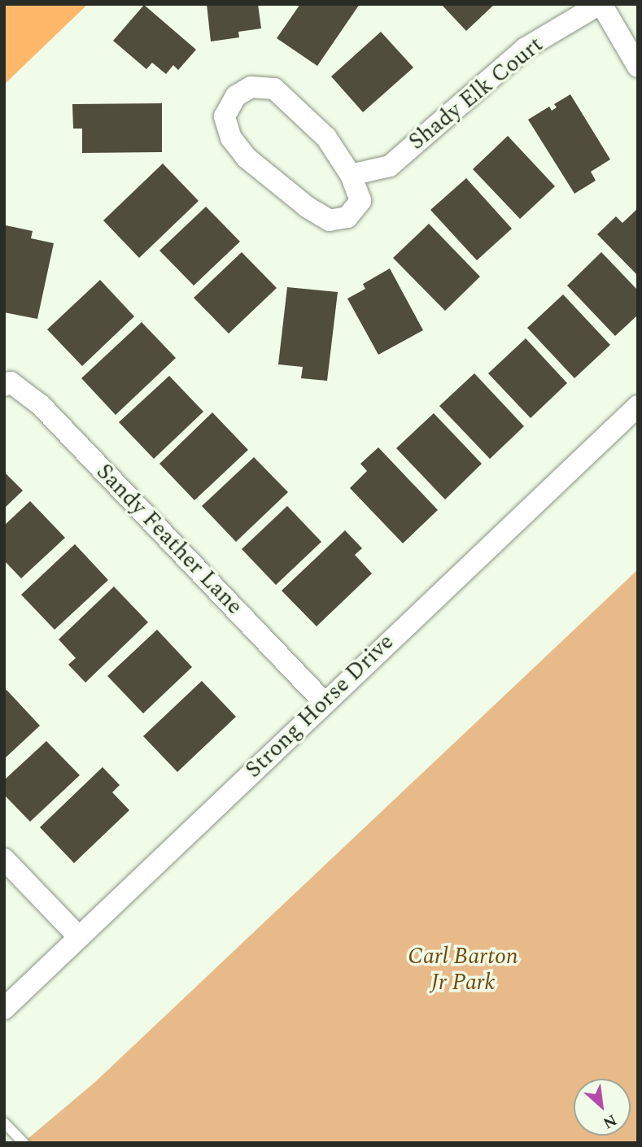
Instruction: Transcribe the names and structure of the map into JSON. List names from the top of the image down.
{
  "streets": {
    "street": ["Shady Elk Court", "Sandy Feather Lane", "Strong Horse Drive"]
  },
  "crossings": [
    ["Sandy Feather Lane", "Strong Horse Drive"]
  ],
  "parks": ["Carl Barton Jr Park"],
  "north": "bottom right"
}
